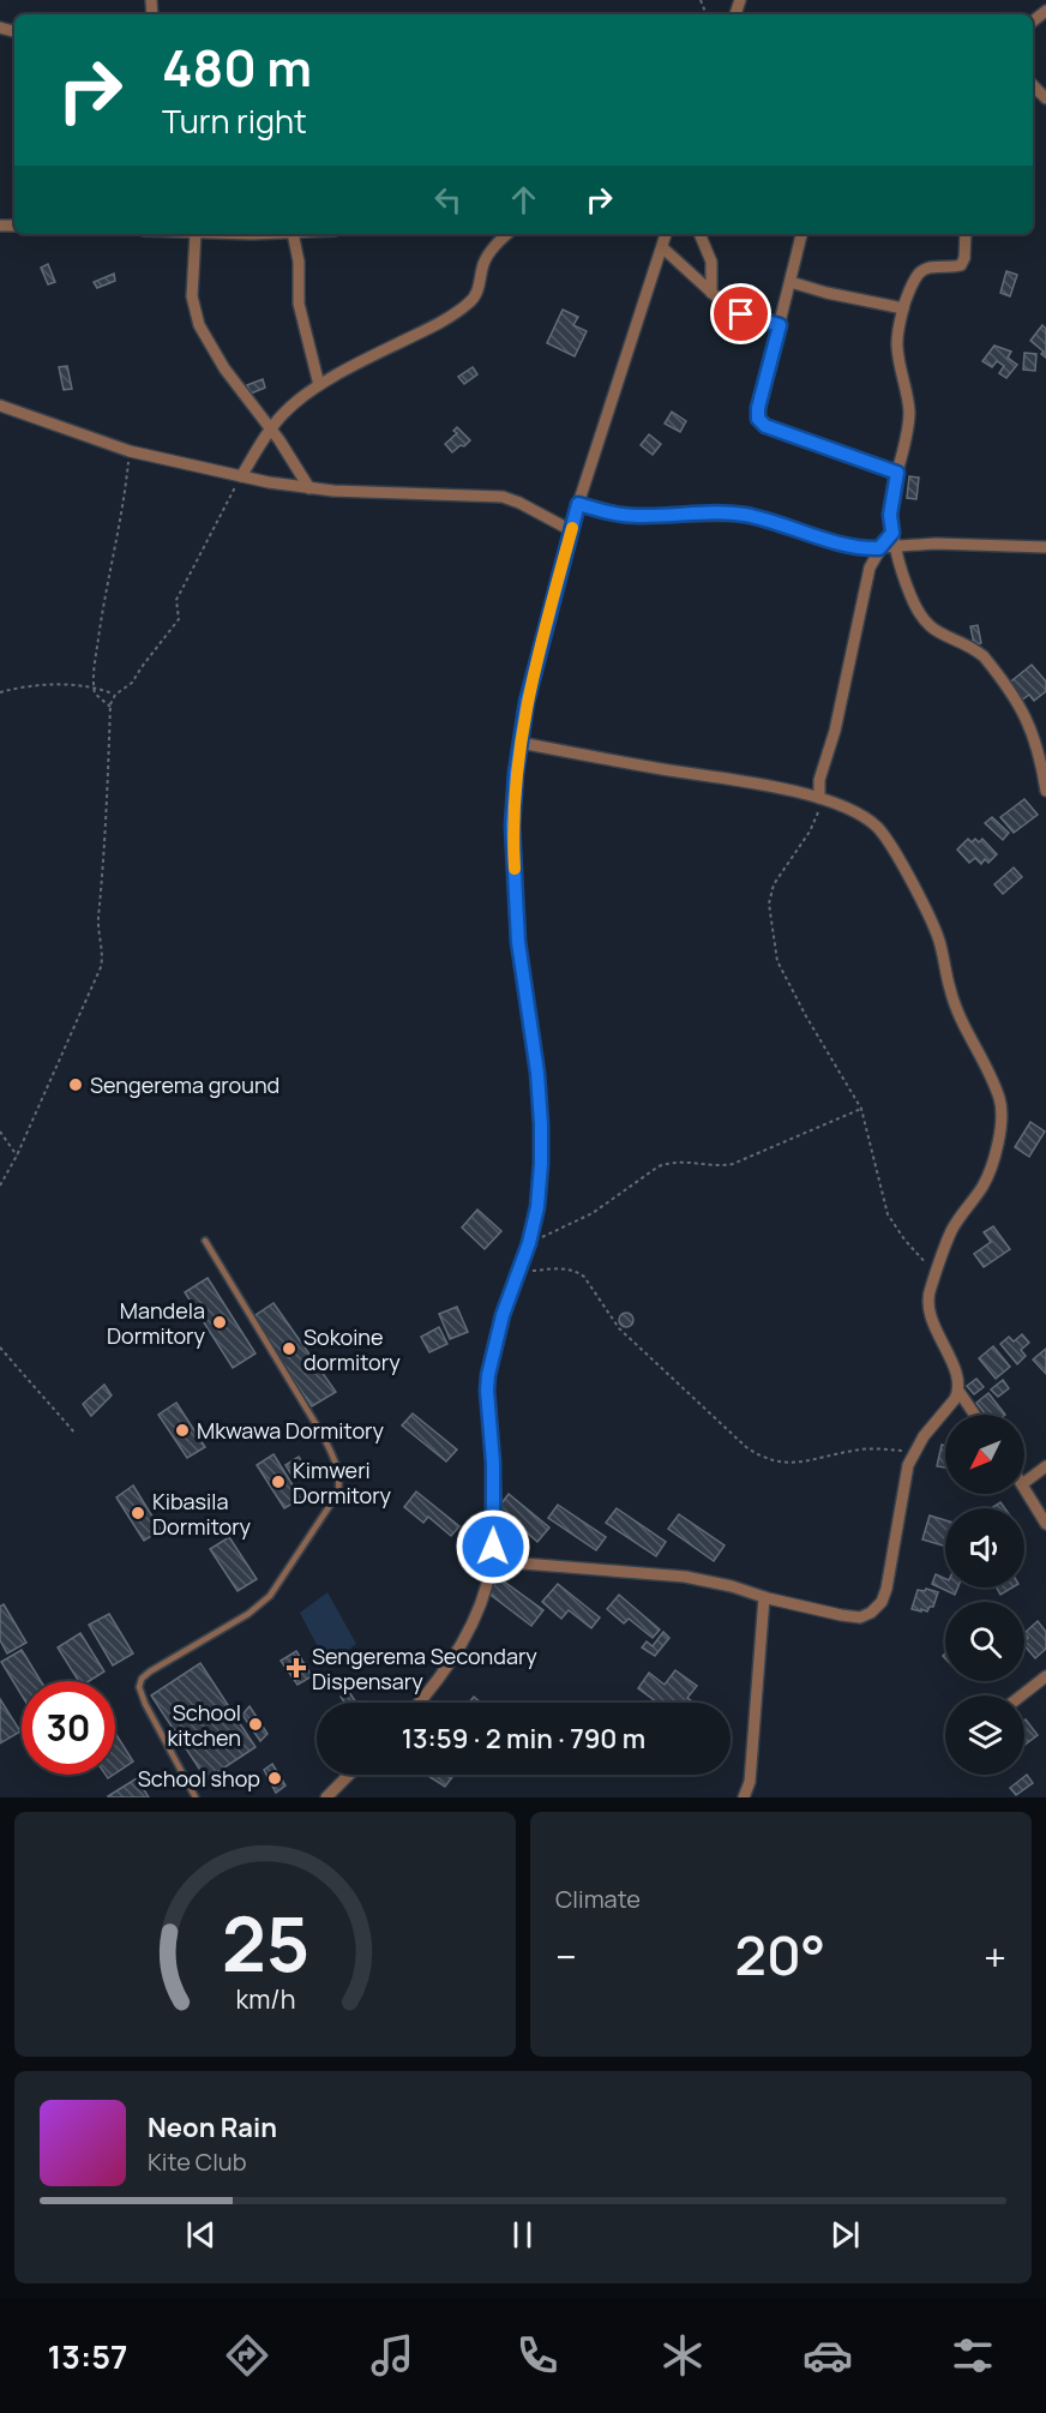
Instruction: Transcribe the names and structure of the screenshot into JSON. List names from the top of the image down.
{
  "places": {
    "other": [
      "Sengerema ground",
      "Mandela Dormitory",
      "Sokoine dormitory",
      "Mkwawa Dormitory",
      "Kimweri Dormitory",
      "Kibasila Dormitory",
      "School kitchen",
      "School shop"
    ],
    "health": ["Sengerema Secondary Dispensary"]
  },
  "north": "bottom left",
  "page": {
    "turn": ["480 m", "Turn right"],
    "limit": "30",
    "trip": "13:59 · 2 min · 790 m",
    "tile": "Climate",
    "heat": ["−", "20°", "+"],
    "song": ["Neon Rain", "Kite Club"],
    "tabs": "13:57",
    "gauge": ["25", "km/h"]
  }
}
